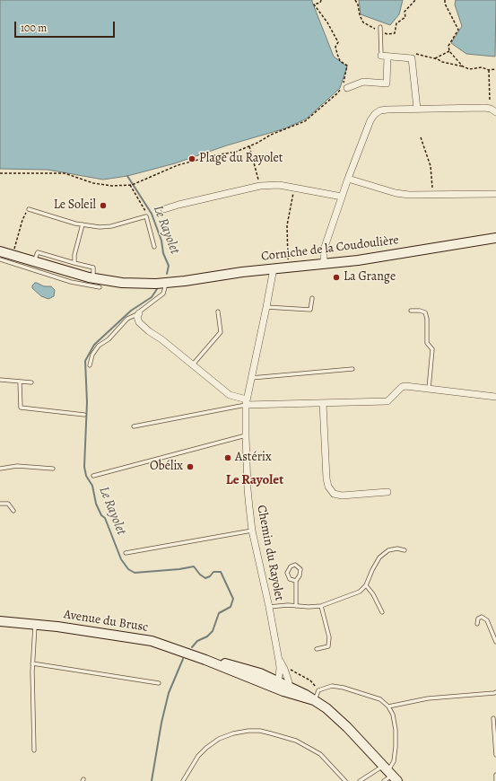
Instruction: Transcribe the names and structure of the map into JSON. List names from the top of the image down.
{
  "streets": {
    "main road": ["Corniche de la Coudoulière", "Avenue du Brusc"],
    "street": ["Chemin du Rayolet"]
  },
  "crossings": [
    ["Corniche de la Coudoulière", "Chemin du Rayolet"],
    ["Chemin du Rayolet", "Avenue du Brusc"]
  ],
  "districts": ["Le Rayolet"],
  "water": ["Le Rayolet"],
  "places": [
    "Plage du Rayolet",
    "Le Soleil",
    "La Grange",
    "Astérix",
    "Obélix"
  ],
  "scale_bar": "100 m"
}
